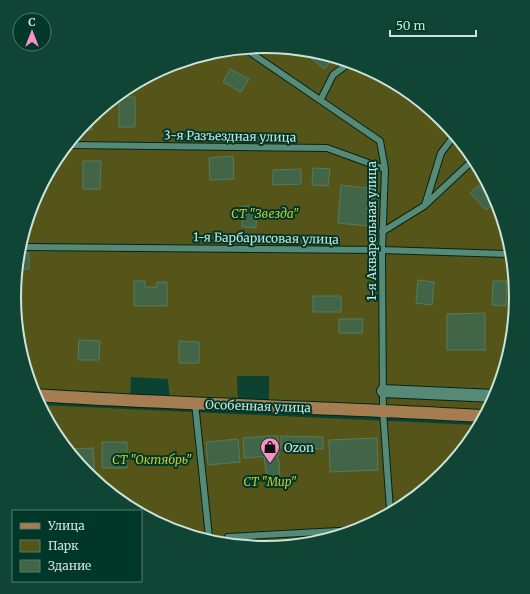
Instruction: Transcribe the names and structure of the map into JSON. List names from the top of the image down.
{
  "streets": {
    "main road": ["Особенная улица"],
    "lane": ["3-я Разъездная улица", "1-я Акварельная улица", "1-я Барбарисовая улица"]
  },
  "crossings": [
    ["3-я Разъездная улица", "1-я Акварельная улица"],
    ["1-я Акварельная улица", "1-я Барбарисовая улица"],
    ["1-я Акварельная улица", "Особенная улица"]
  ],
  "parks": ["СТ \"Звезда\"", "СТ \"Октябрь\"", "СТ \"Мир\""],
  "places": {
    "shop": ["Ozon"]
  },
  "legend": ["Улица", "Парк", "Здание"],
  "scale_bar": "50 m",
  "north": "top"
}
